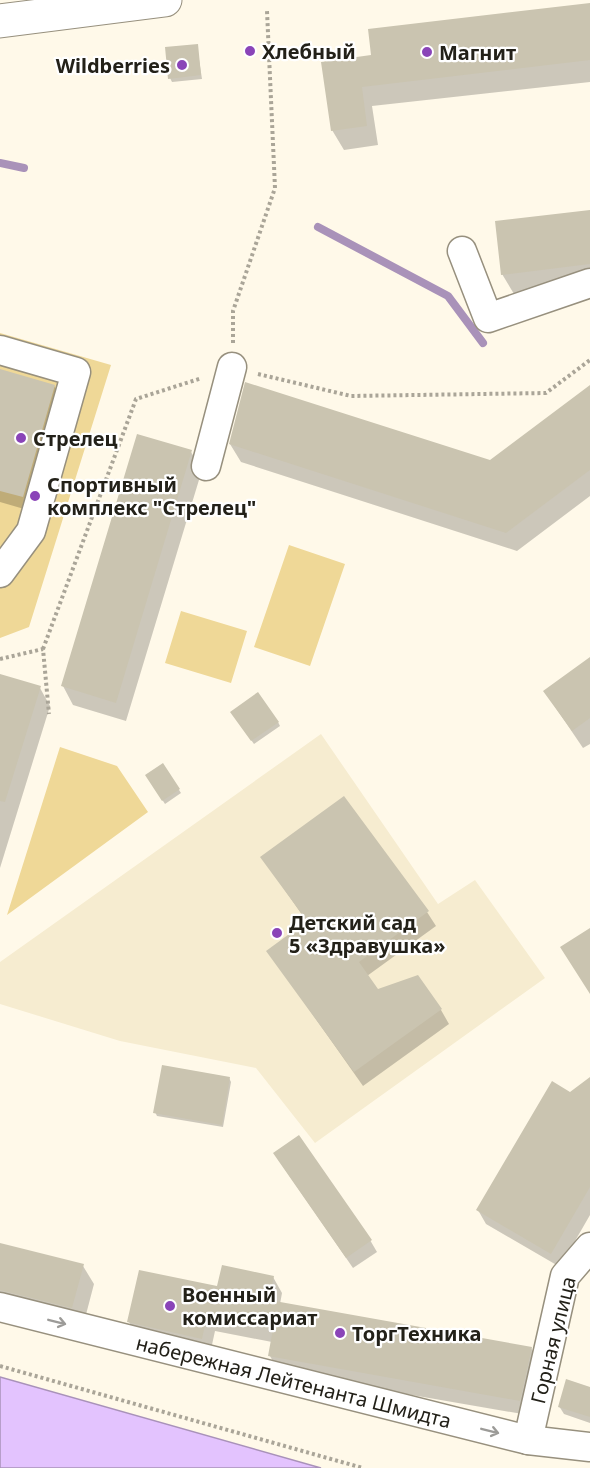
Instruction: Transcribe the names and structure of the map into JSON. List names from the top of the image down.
{
  "streets": {
    "street": ["Горная улица", "набережная Лейтенанта Шмидта"]
  },
  "crossings": [
    ["Горная улица", "набережная Лейтенанта Шмидта"]
  ],
  "one_way": ["набережная Лейтенанта Шмидта"],
  "places": [
    "Хлебный",
    "Магнит",
    "Wildberries",
    "Стрелец",
    "Спортивный комплекс \"Стрелец\"",
    "Детский сад 5 «Здравушка»",
    "Военный комиссариат",
    "ТоргТехника"
  ]
}
